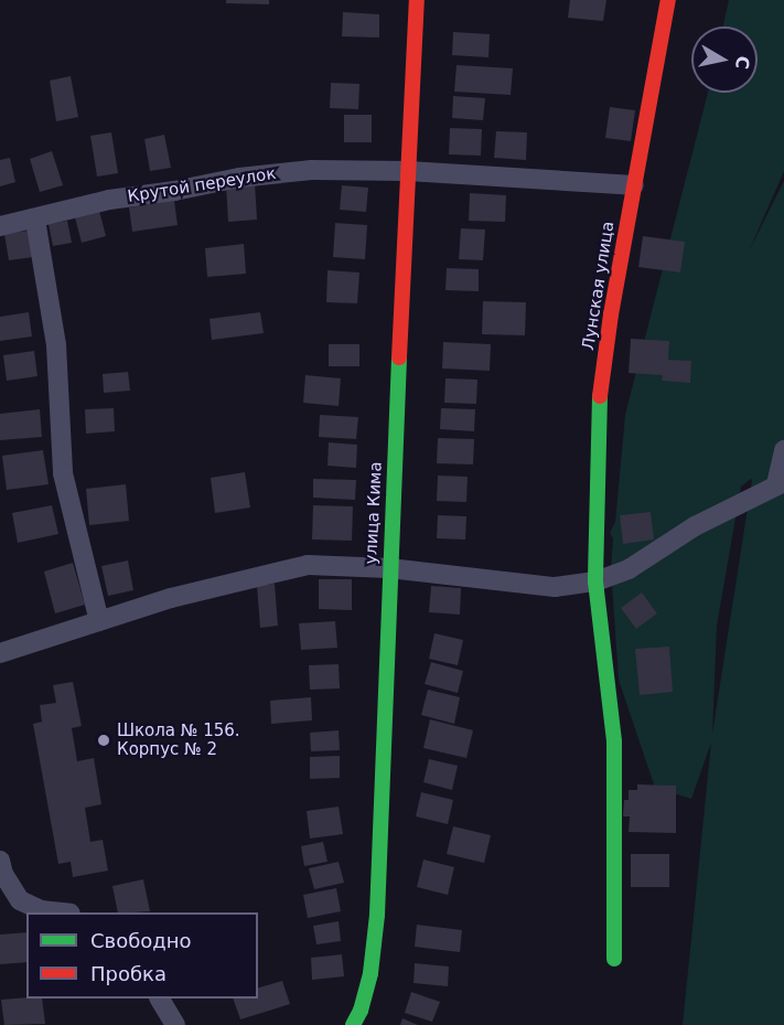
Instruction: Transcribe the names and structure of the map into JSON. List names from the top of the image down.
{
  "streets": {
    "main road": ["Лунская улица", "улица Кима"],
    "street": ["Крутой переулок"]
  },
  "crossings": [
    ["Крутой переулок", "Лунская улица"],
    ["Крутой переулок", "улица Кима"]
  ],
  "places": ["Школа № 156. Корпус № 2"],
  "legend": ["Свободно", "Пробка"],
  "north": "right"
}
